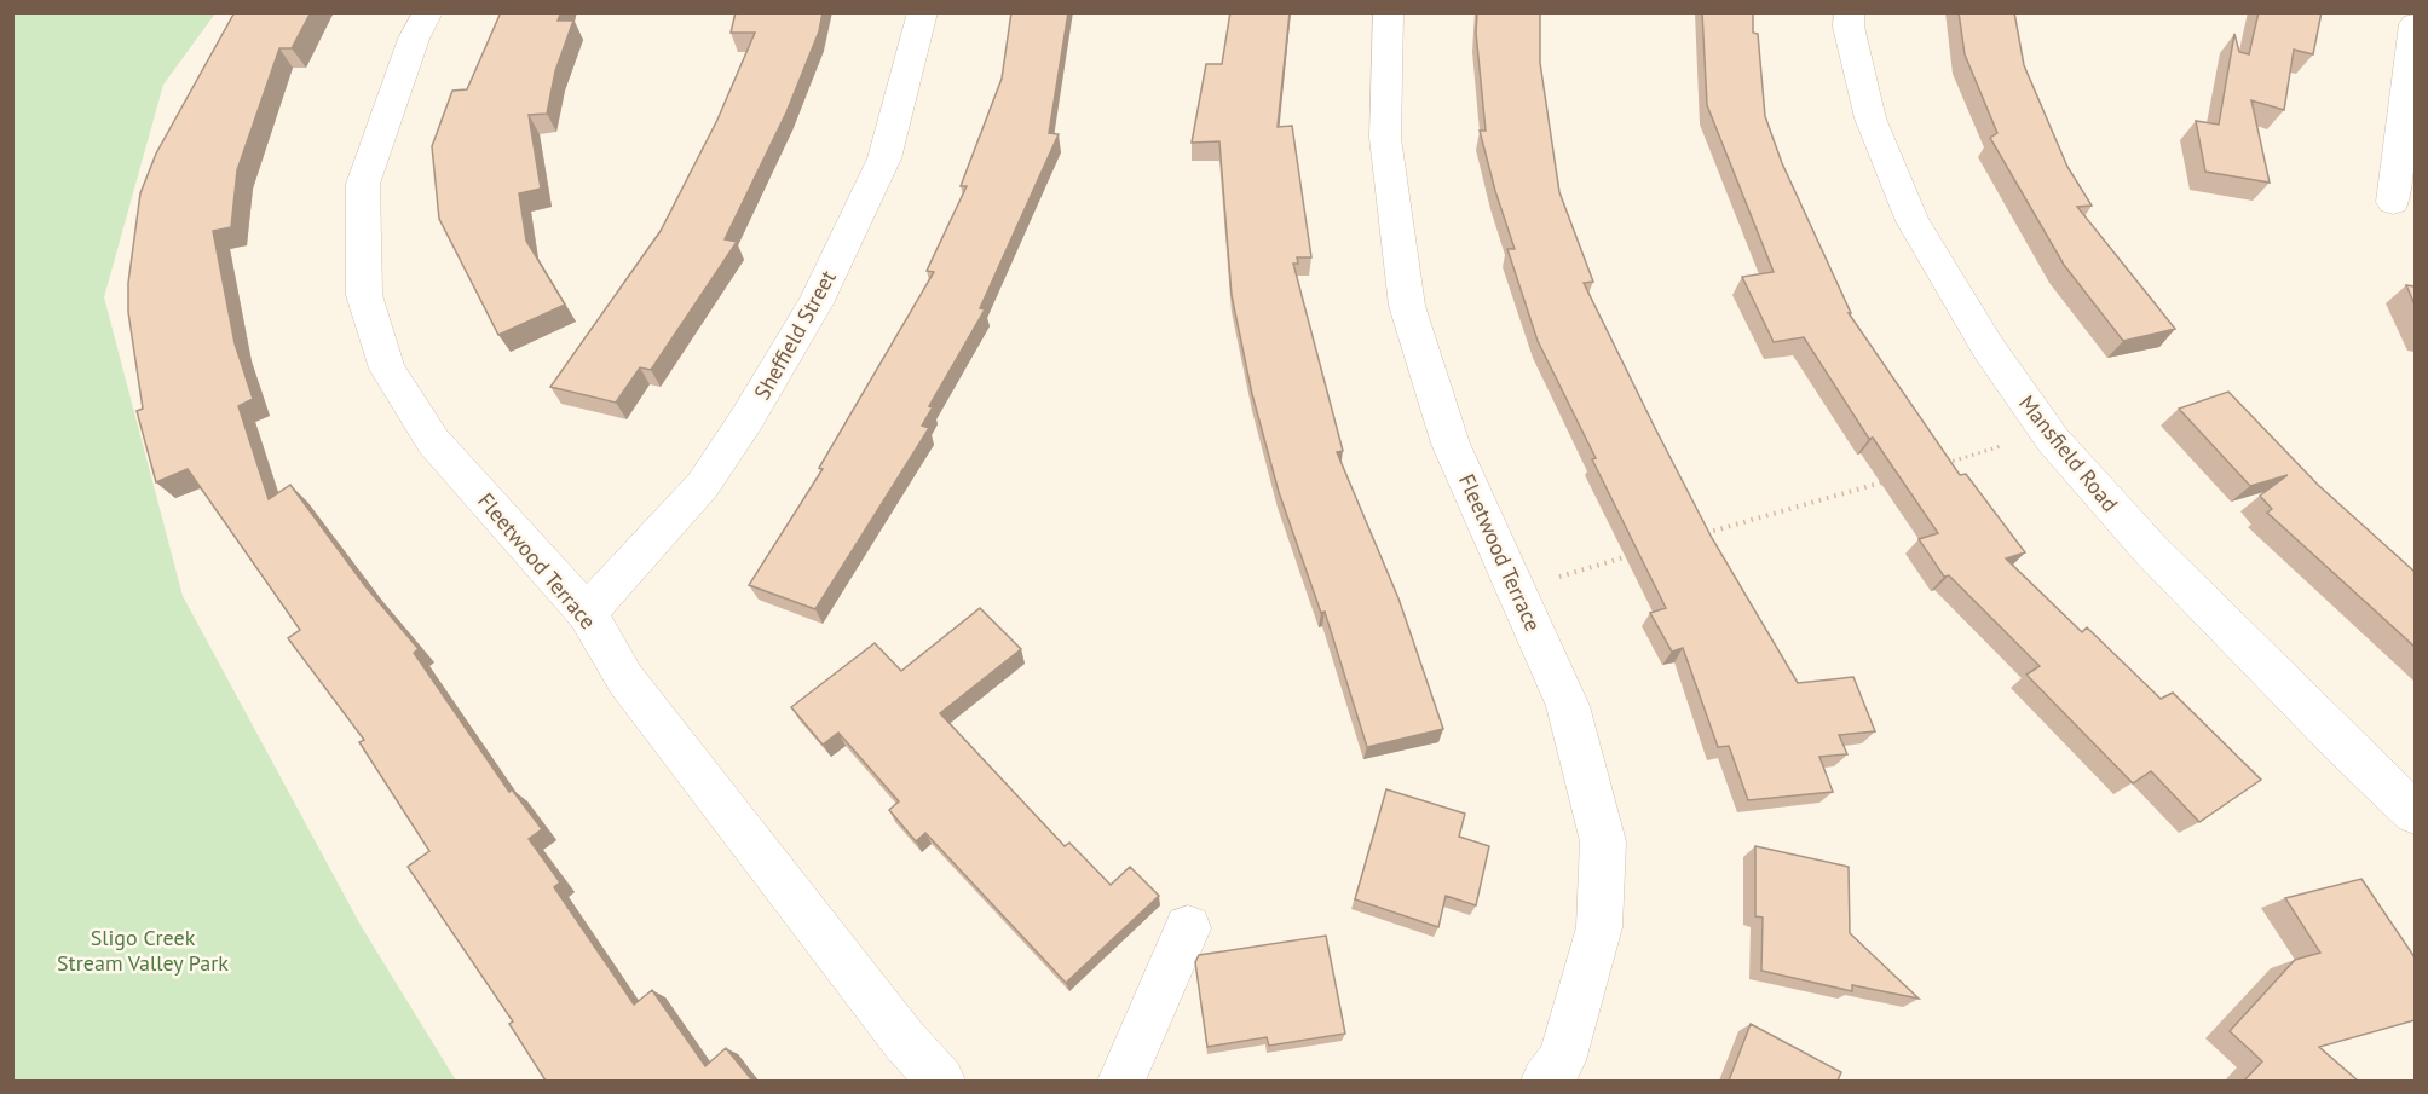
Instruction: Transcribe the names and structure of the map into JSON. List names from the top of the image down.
{
  "streets": {
    "street": ["Sheffield Street", "Mansfield Road", "Fleetwood Terrace"]
  },
  "crossings": [
    ["Sheffield Street", "Fleetwood Terrace"]
  ],
  "parks": ["Sligo Creek Stream Valley Park"]
}
